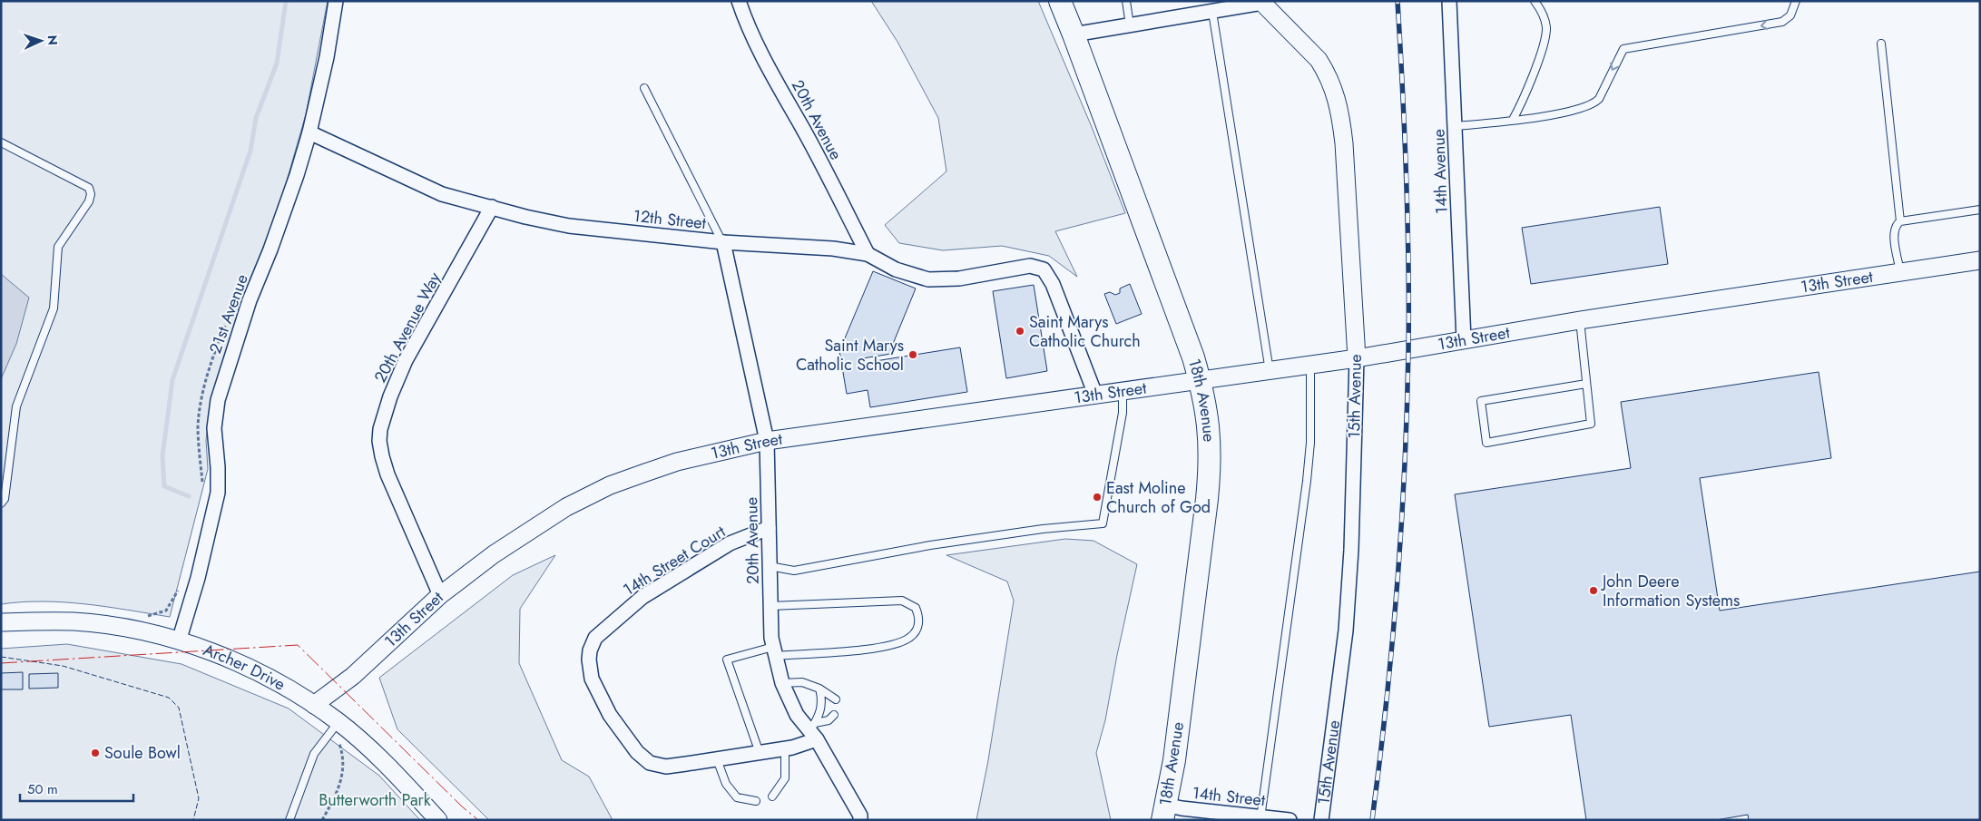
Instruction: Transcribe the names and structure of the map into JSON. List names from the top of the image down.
{
  "streets": {
    "main road": ["18th Avenue"],
    "street": [
      "20th Avenue",
      "14th Avenue",
      "12th Street",
      "13th Street",
      "21st Avenue",
      "20th Avenue Way",
      "15th Avenue",
      "14th Street Court",
      "Archer Drive",
      "14th Street"
    ]
  },
  "crossings": [
    ["20th Avenue", "12th Street"],
    ["20th Avenue", "13th Street"],
    ["20th Avenue", "14th Street Court"],
    ["14th Avenue", "13th Street"],
    ["12th Street", "13th Street"],
    ["12th Street", "21st Avenue"],
    ["12th Street", "20th Avenue Way"],
    ["13th Street", "20th Avenue Way"],
    ["13th Street", "15th Avenue"],
    ["13th Street", "18th Avenue"],
    ["13th Street", "Archer Drive"],
    ["21st Avenue", "Archer Drive"],
    ["18th Avenue", "14th Street"]
  ],
  "parks": ["Butterworth Park"],
  "places": [
    "Saint Marys Catholic Church",
    "Saint Marys Catholic School",
    "East Moline Church of God",
    "John Deere Information Systems",
    "Soule Bowl"
  ],
  "scale_bar": "50 m",
  "north": "right"
}
